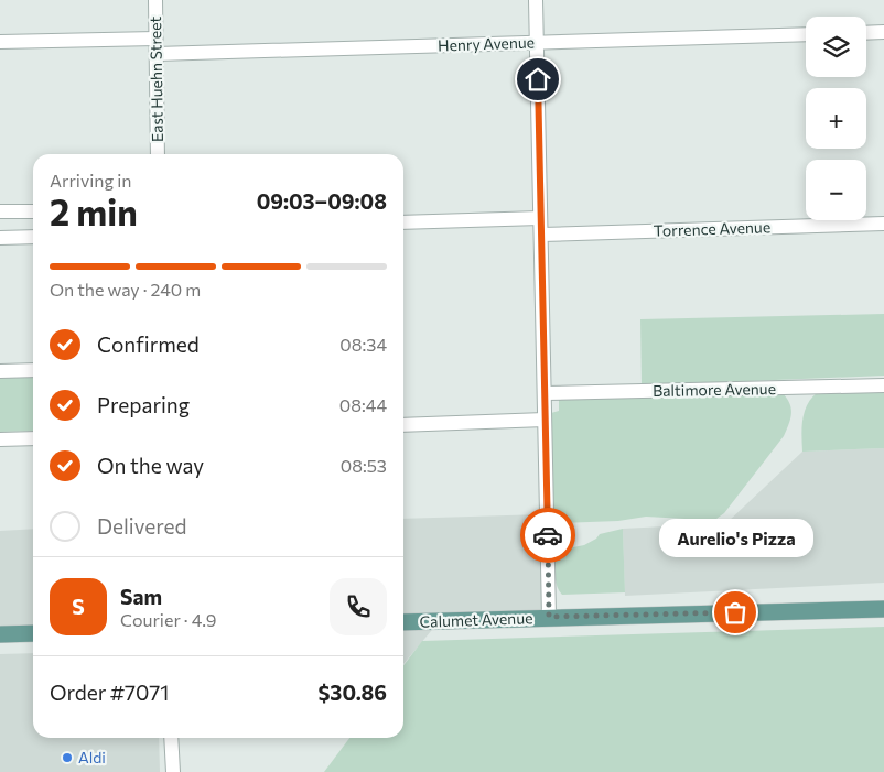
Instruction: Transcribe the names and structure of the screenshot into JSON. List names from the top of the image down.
{
  "streets": {
    "main road": ["Calumet Avenue"],
    "street": [
      "Henry Avenue",
      "East Huehn Street",
      "Torrence Avenue",
      "Baltimore Avenue"
    ]
  },
  "crossings": [
    ["Henry Avenue", "East Huehn Street"]
  ],
  "places": ["Aurelio's Pizza", "Aldi"],
  "page": {
    "map_buttons": ["+", "−"],
    "heading": ["2 min", "Arriving in", "09:03–09:08"],
    "panel": [
      "Sam",
      "Courier · 4.9",
      "Order #7071",
      "$30.86"
    ],
    "bar": "On the way · 240 m",
    "list": [
      ["Confirmed", "08:34"],
      ["Preparing", "08:44"],
      ["On the way", "08:53"],
      "Delivered"
    ],
    "bubble": "Aurelio's Pizza",
    "round": "S"
  }
}
